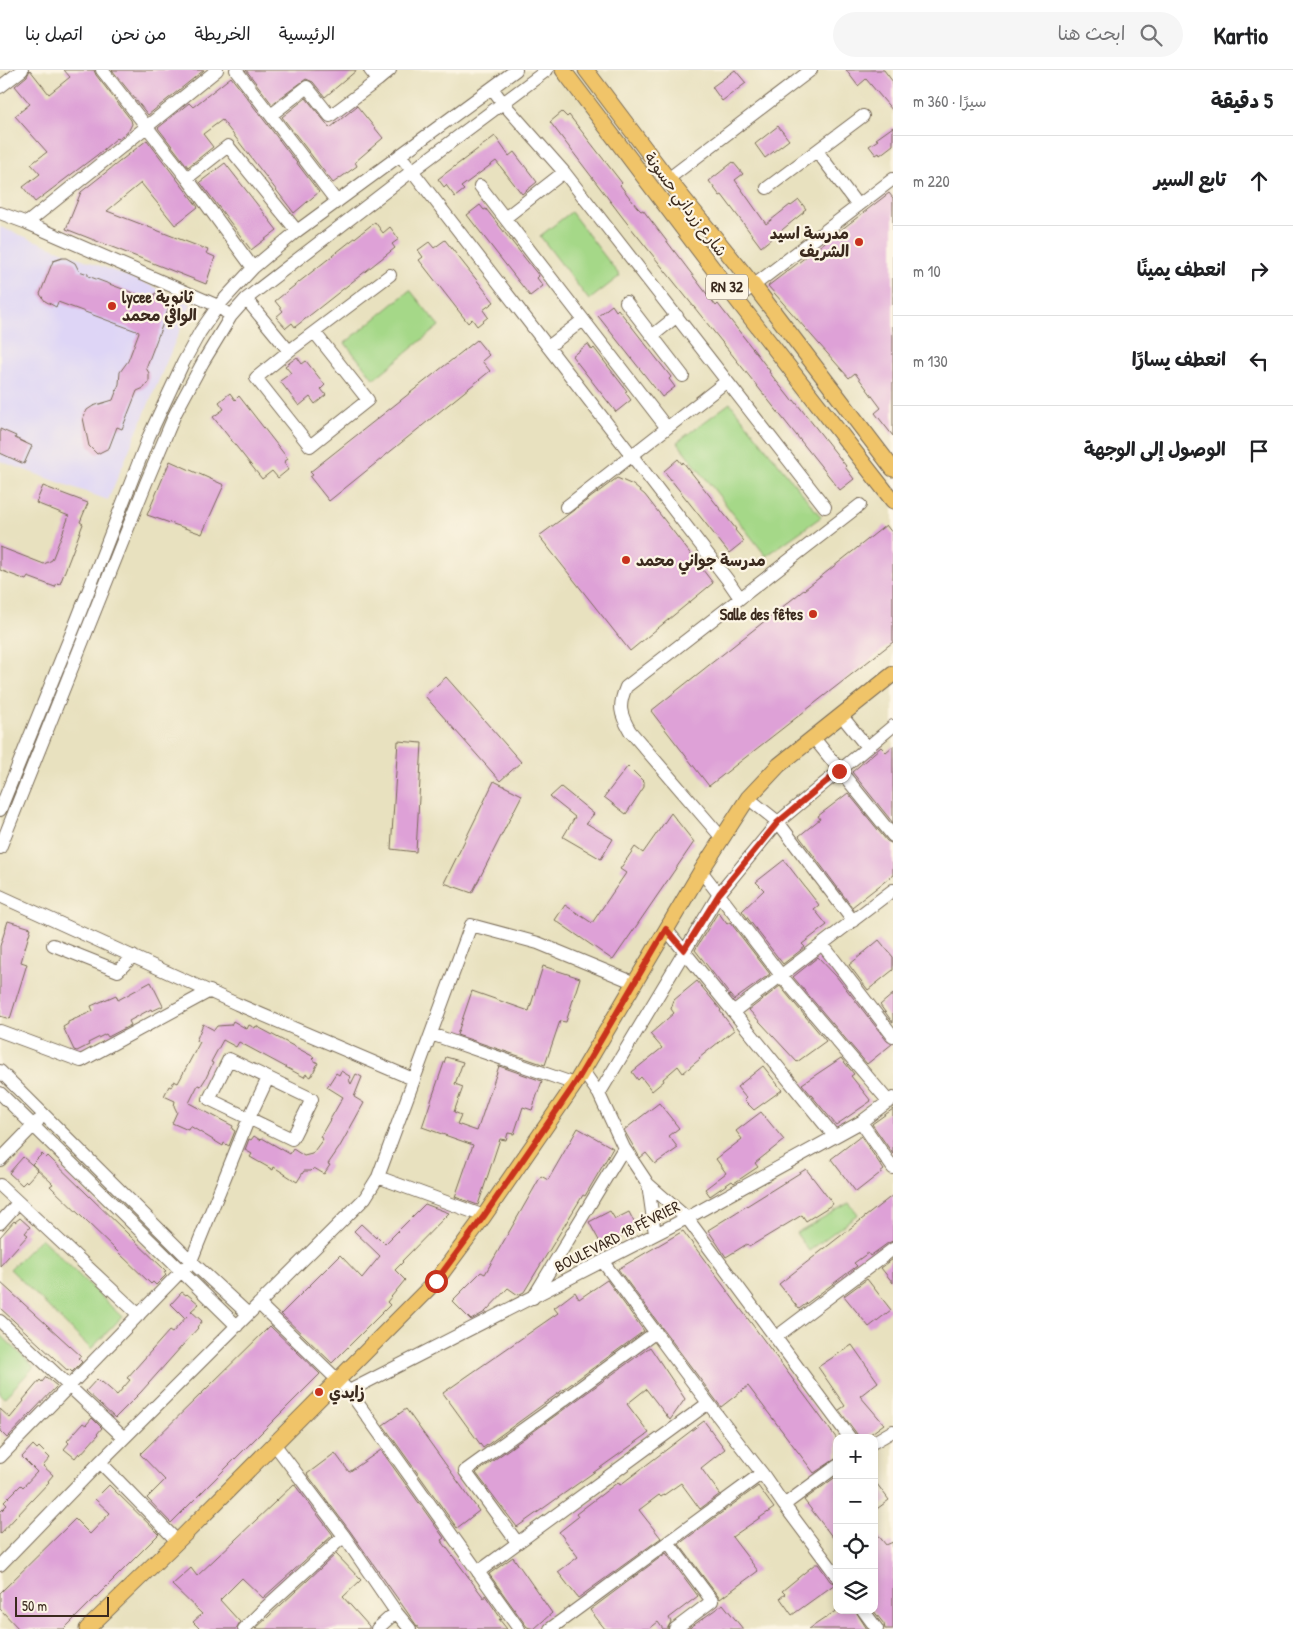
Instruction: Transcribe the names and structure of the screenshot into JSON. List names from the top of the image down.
{
  "streets": {
    "main road": ["شارع زرداني حسونة", "RN 32"],
    "street": ["BOULEVARD 18 FÉVRIER"]
  },
  "places": [
    "مدرسة اسيد الشريف",
    "lycee ثانوية الوافي محمد",
    "مدرسة جواني محمد",
    "Salle des fêtes",
    "زايدي"
  ],
  "scale_bar": "50 m",
  "page": {
    "header": "Kartio",
    "search": "ابحث هنا",
    "nav": [
      "الرئيسية",
      "الخريطة",
      "من نحن",
      "اتصل بنا"
    ],
    "heading": ["5 دقيقة", "سيرًا · 360 m"],
    "list": [
      ["تابع السير", "220 m"],
      ["انعطف يمينًا", "10 m"],
      ["انعطف يسارًا", "130 m"],
      "الوصول إلى الوجهة"
    ],
    "map_buttons": ["+", "−"],
    "scale": "50 m"
  }
}
